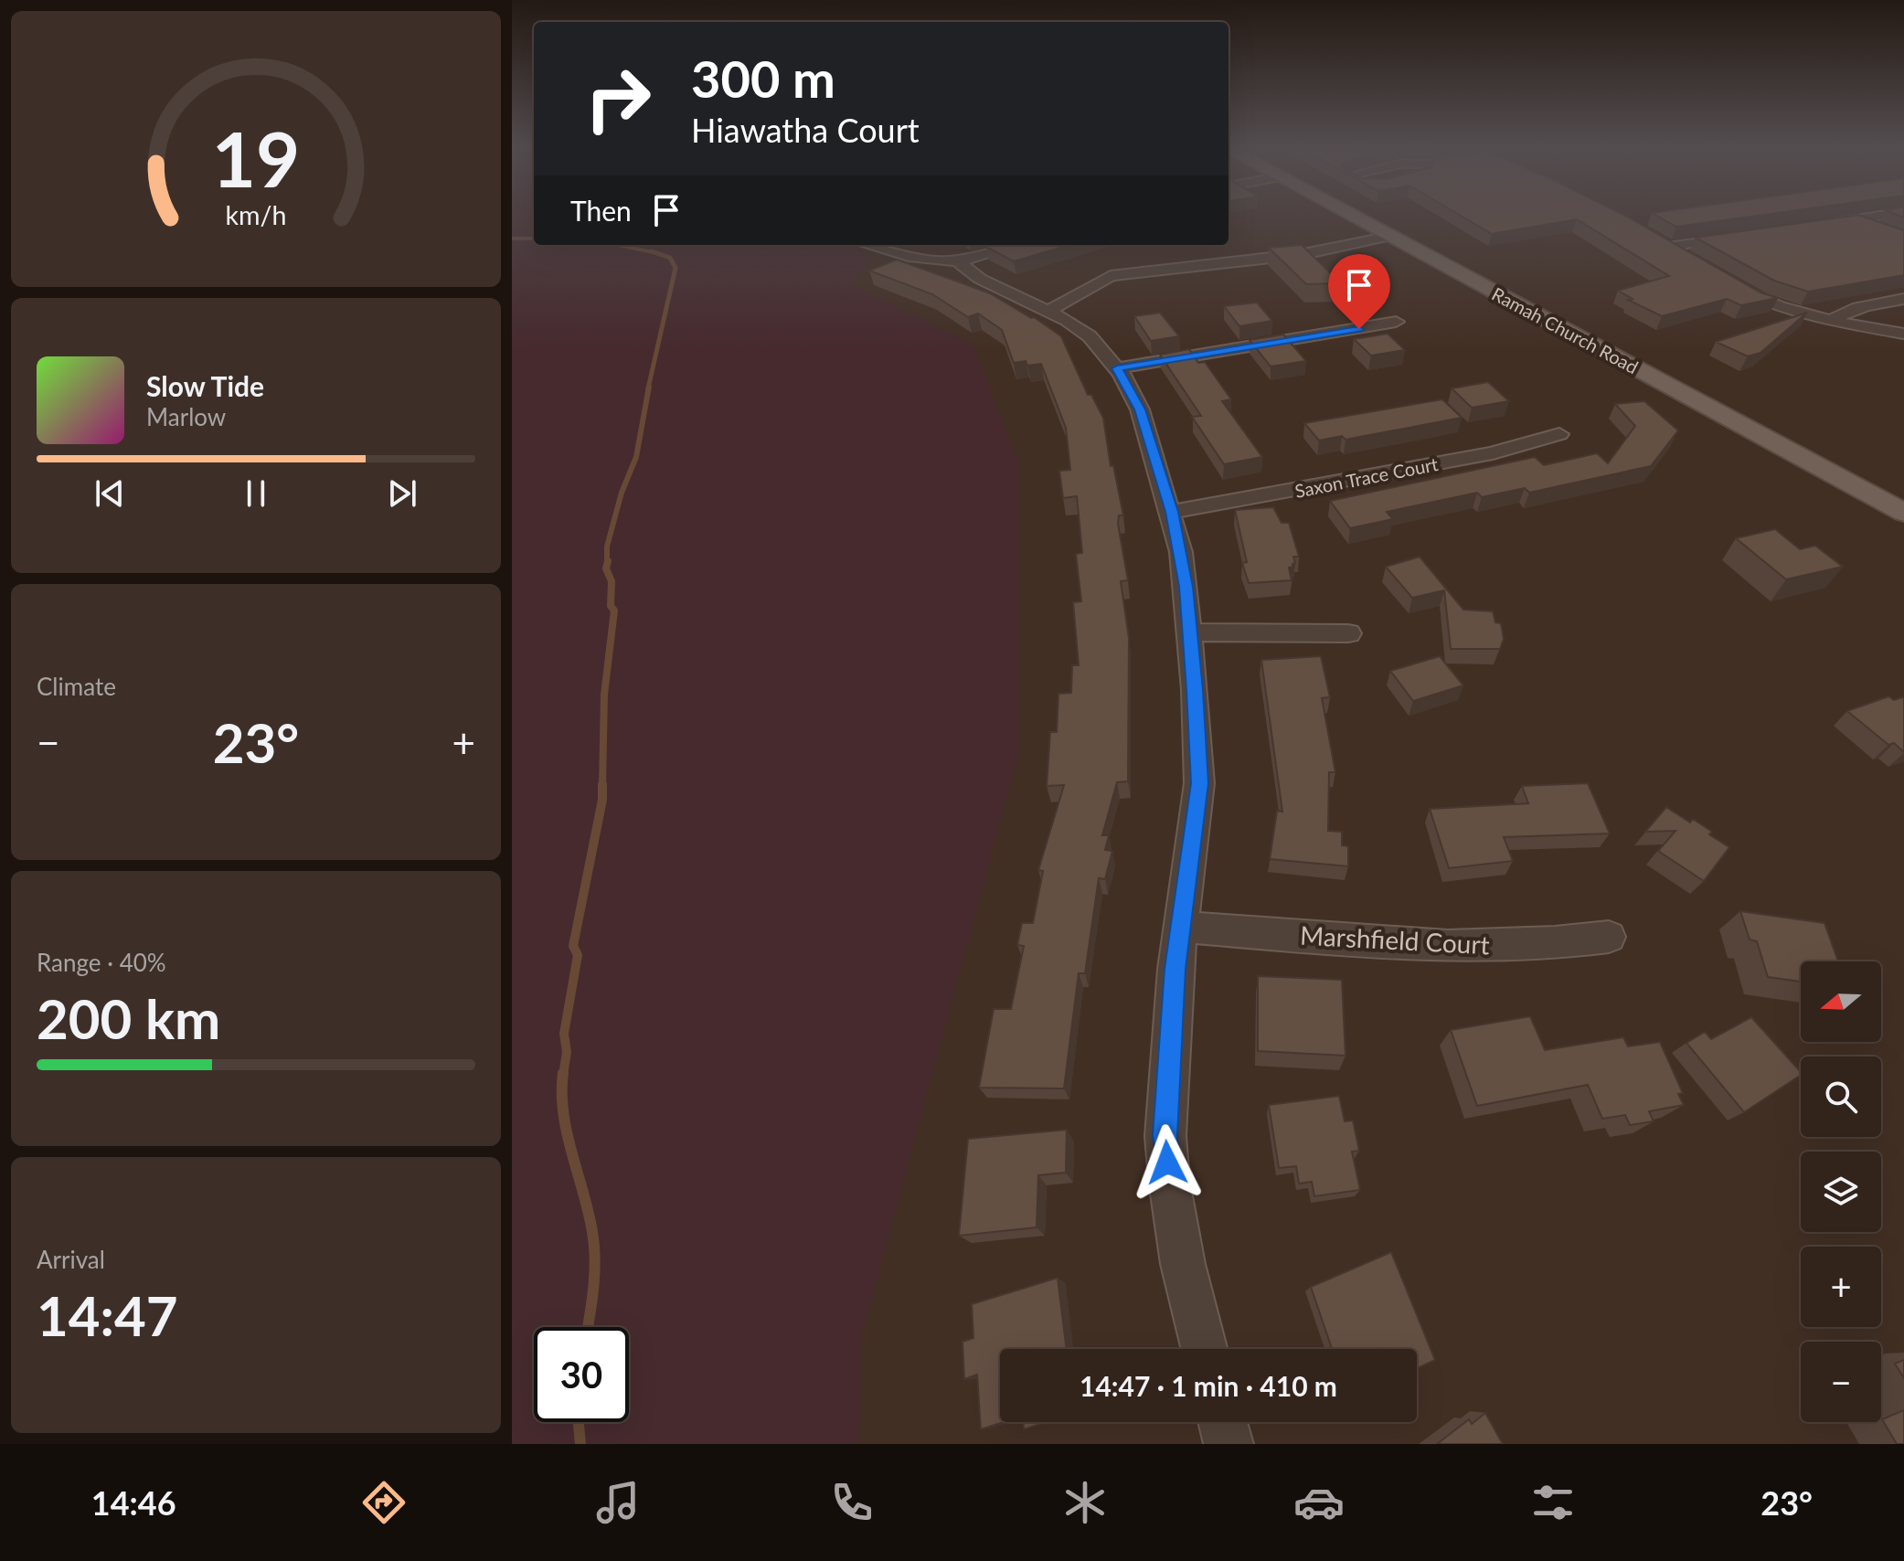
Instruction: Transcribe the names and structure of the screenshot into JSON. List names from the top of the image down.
{
  "streets": {
    "main road": ["Ramah Church Road"],
    "street": ["Saxon Trace Court", "Marshfield Court"]
  },
  "north": "left",
  "page": {
    "turn": ["300 m", "Hiawatha Court"],
    "then": "Then",
    "song": ["Slow Tide", "Marlow"],
    "tile": [
      "Climate",
      ["Range · 40%", "200 km"],
      ["Arrival", "14:47"]
    ],
    "heat": ["−", "23°", "+"],
    "map_buttons": ["+", "−"],
    "limit": "30",
    "trip": "14:47 · 1 min · 410 m",
    "tabs": ["14:46", "23°"],
    "gauge": ["19", "km/h"]
  }
}
